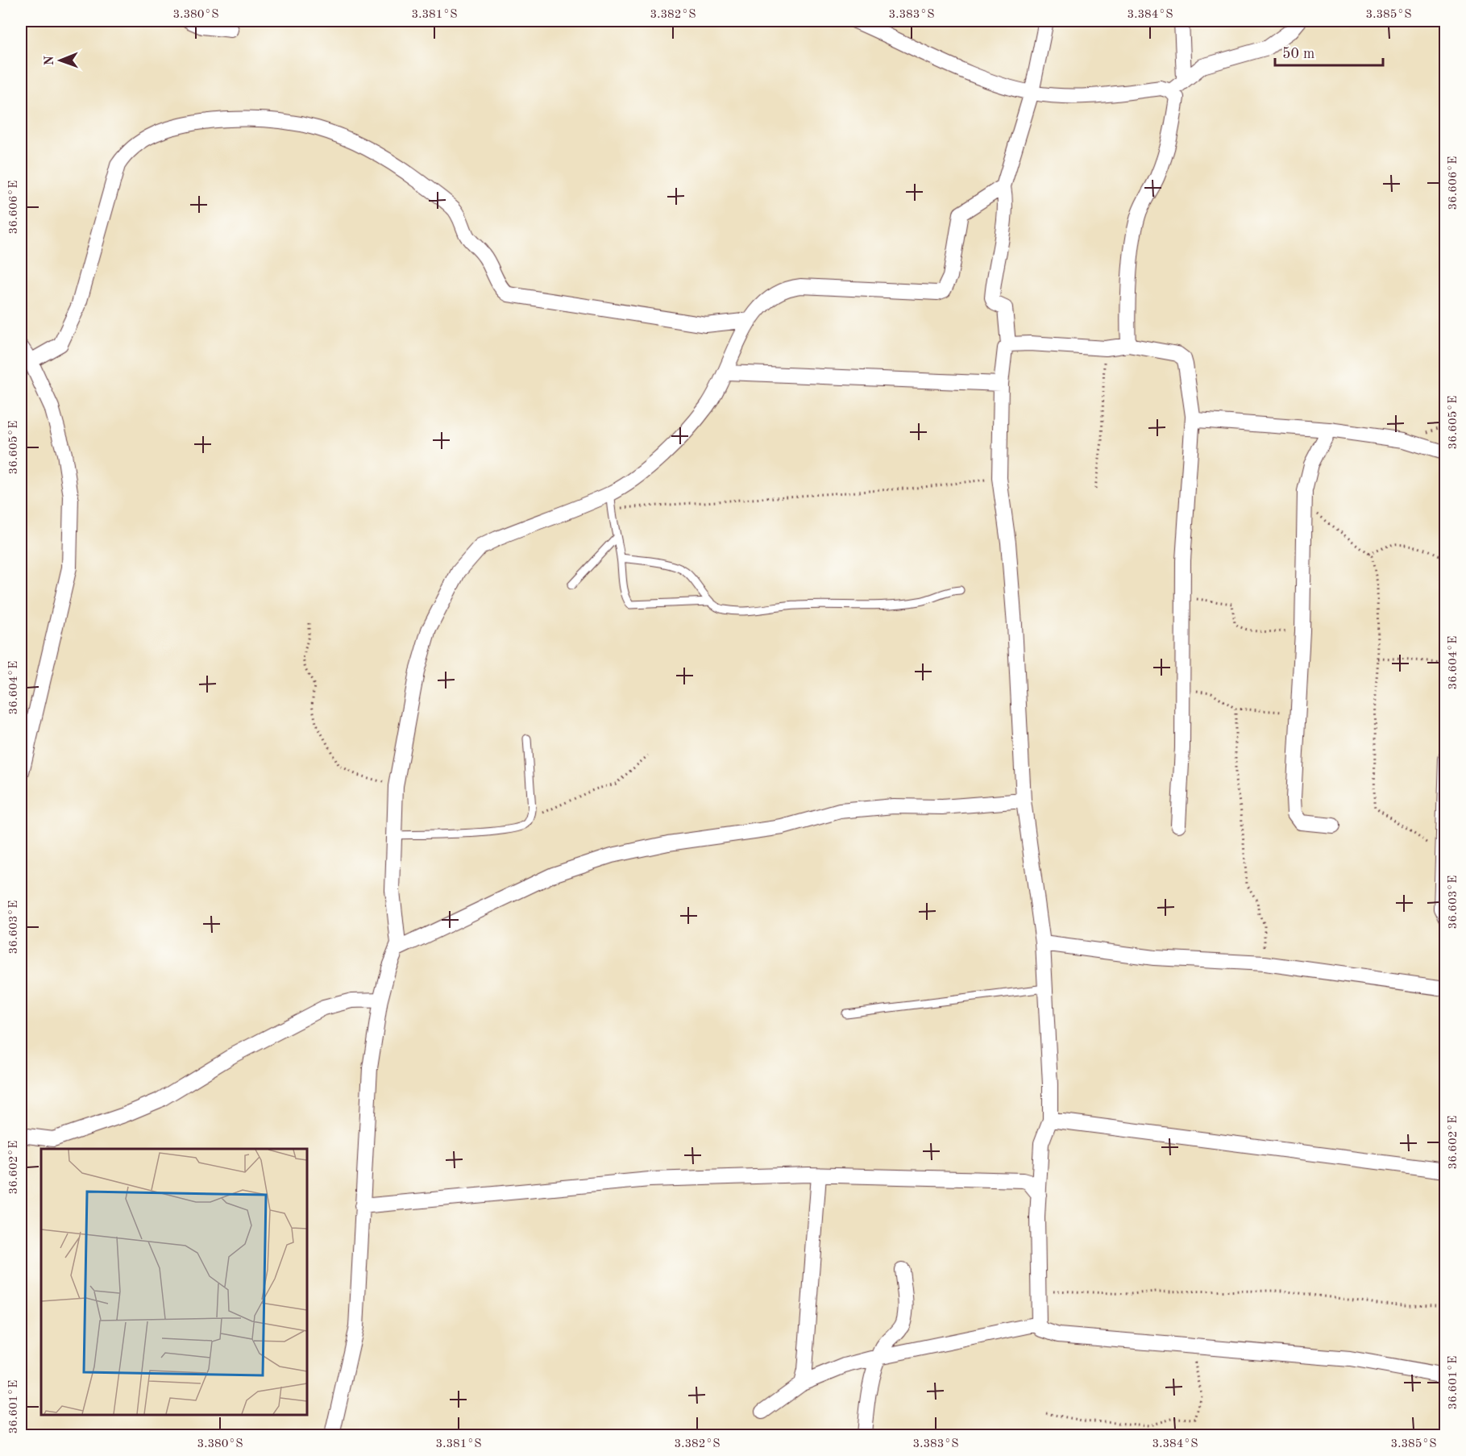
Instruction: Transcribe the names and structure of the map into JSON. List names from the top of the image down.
{
  "scale_bar": "50 m",
  "north": "left",
  "coordinates": [
    "3.380°S",
    "3.381°S",
    "3.382°S",
    "3.383°S",
    "3.384°S",
    "3.385°S",
    "36.606°E",
    "36.605°E",
    "36.604°E",
    "36.603°E",
    "36.602°E",
    "36.601°E"
  ]
}
